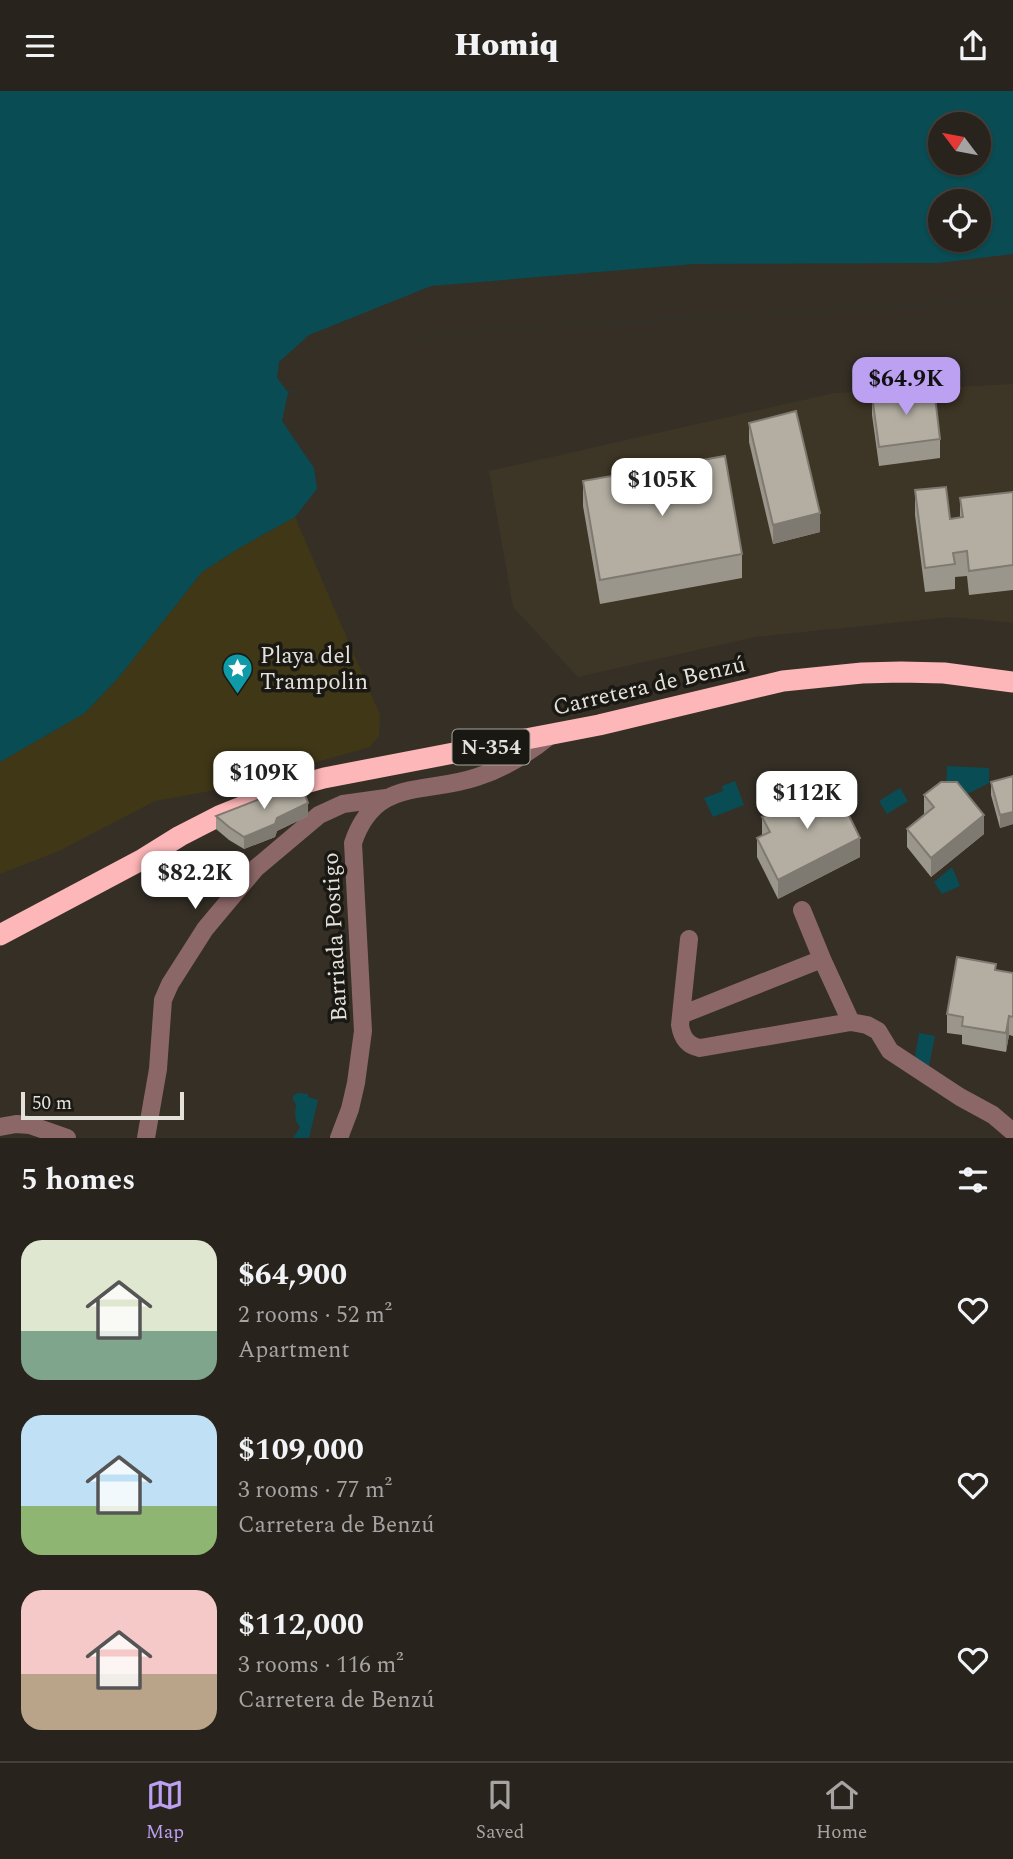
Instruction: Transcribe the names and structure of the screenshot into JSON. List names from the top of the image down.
{
  "streets": {
    "highway": ["Carretera de Benzú", "N-354"],
    "street": ["Barriada Postigo"]
  },
  "places": {
    "place": ["Playa del Trampolin"]
  },
  "scale_bar": "50 m",
  "north": "top left",
  "page": {
    "header": "Homiq",
    "price": [
      "$64.9K",
      "$105K",
      "$109K",
      "$112K",
      "$82.2K"
    ],
    "scale": "50 m",
    "heading": "5 homes",
    "list": [
      {
        "name": "$64,900",
        "note": "2 rooms · 52 m² · Apartment"
      },
      {
        "name": "$109,000",
        "note": "3 rooms · 77 m² · Carretera de Benzú"
      },
      {
        "name": "$112,000",
        "note": "3 rooms · 116 m² · Carretera de Benzú"
      }
    ],
    "tabs": ["Map", "Saved", "Home"]
  }
}
